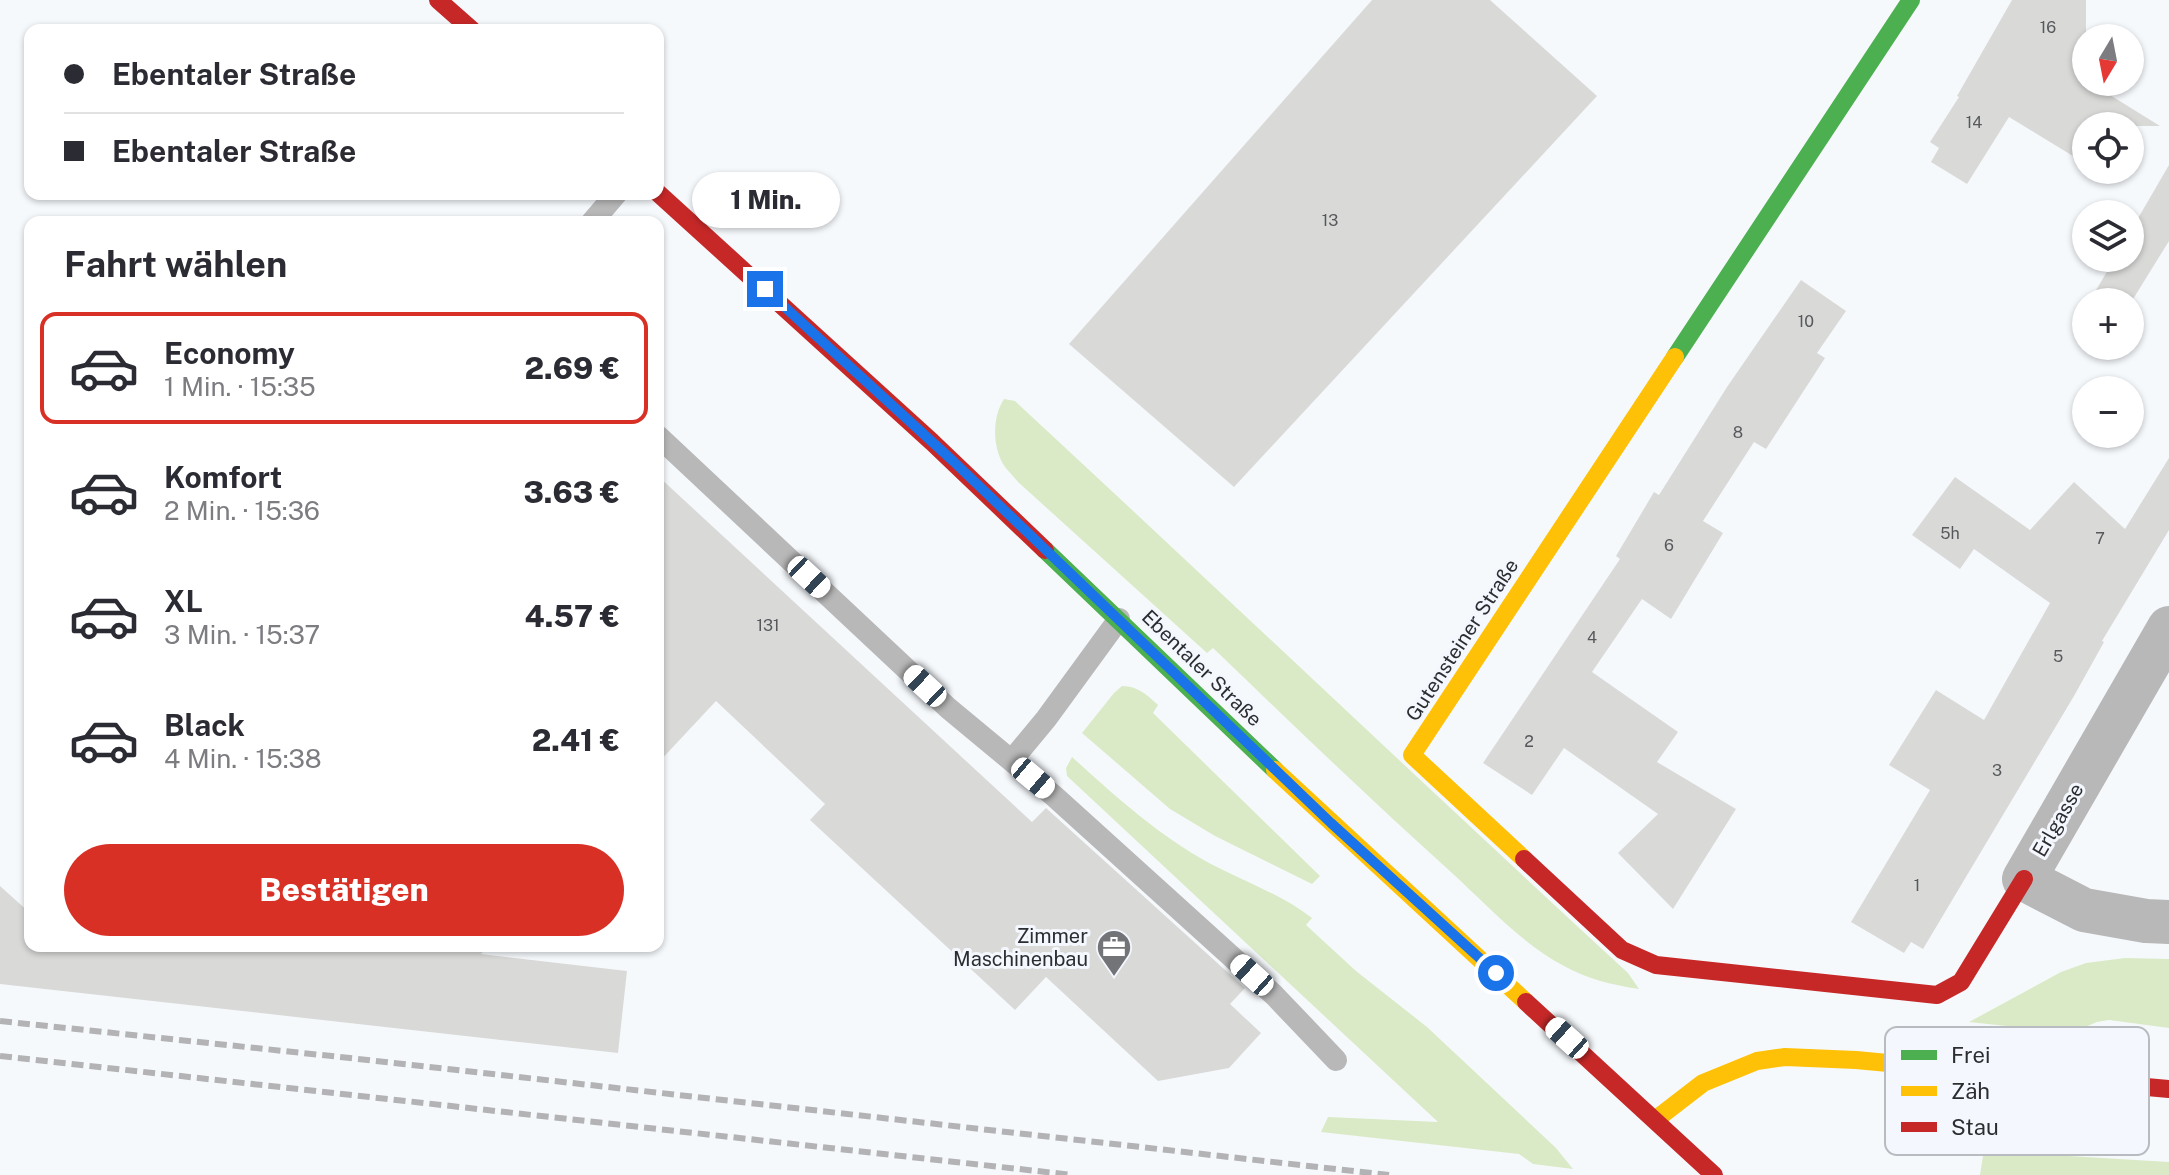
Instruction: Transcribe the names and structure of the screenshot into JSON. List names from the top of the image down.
{
  "streets": {
    "street": ["Gutensteiner Straße", "Ebentaler Straße", "Erlgasse"]
  },
  "crossings": [
    ["Gutensteiner Straße", "Erlgasse"]
  ],
  "places": {
    "office": ["Zimmer Maschinenbau"]
  },
  "house_numbers": [
    "16",
    "14",
    "13",
    "10",
    "8",
    "5h",
    "7",
    "6",
    "131",
    "4",
    "5",
    "2",
    "3",
    "1"
  ],
  "legend": ["Frei", "Zäh", "Stau"],
  "north": "bottom",
  "page": {
    "map_buttons": ["+", "−"],
    "banner": ["Ebentaler Straße", "Ebentaler Straße"],
    "bubble": "1 Min.",
    "heading": "Fahrt wählen",
    "list": [
      {
        "name": "Economy",
        "note": "1 Min. · 15:35",
        "value": "2.69 €"
      },
      {
        "name": "Komfort",
        "note": "2 Min. · 15:36",
        "value": "3.63 €"
      },
      {
        "name": "XL",
        "note": "3 Min. · 15:37",
        "value": "4.57 €"
      },
      {
        "name": "Black",
        "note": "4 Min. · 15:38",
        "value": "2.41 €"
      }
    ],
    "buttons": "Bestätigen"
  }
}
